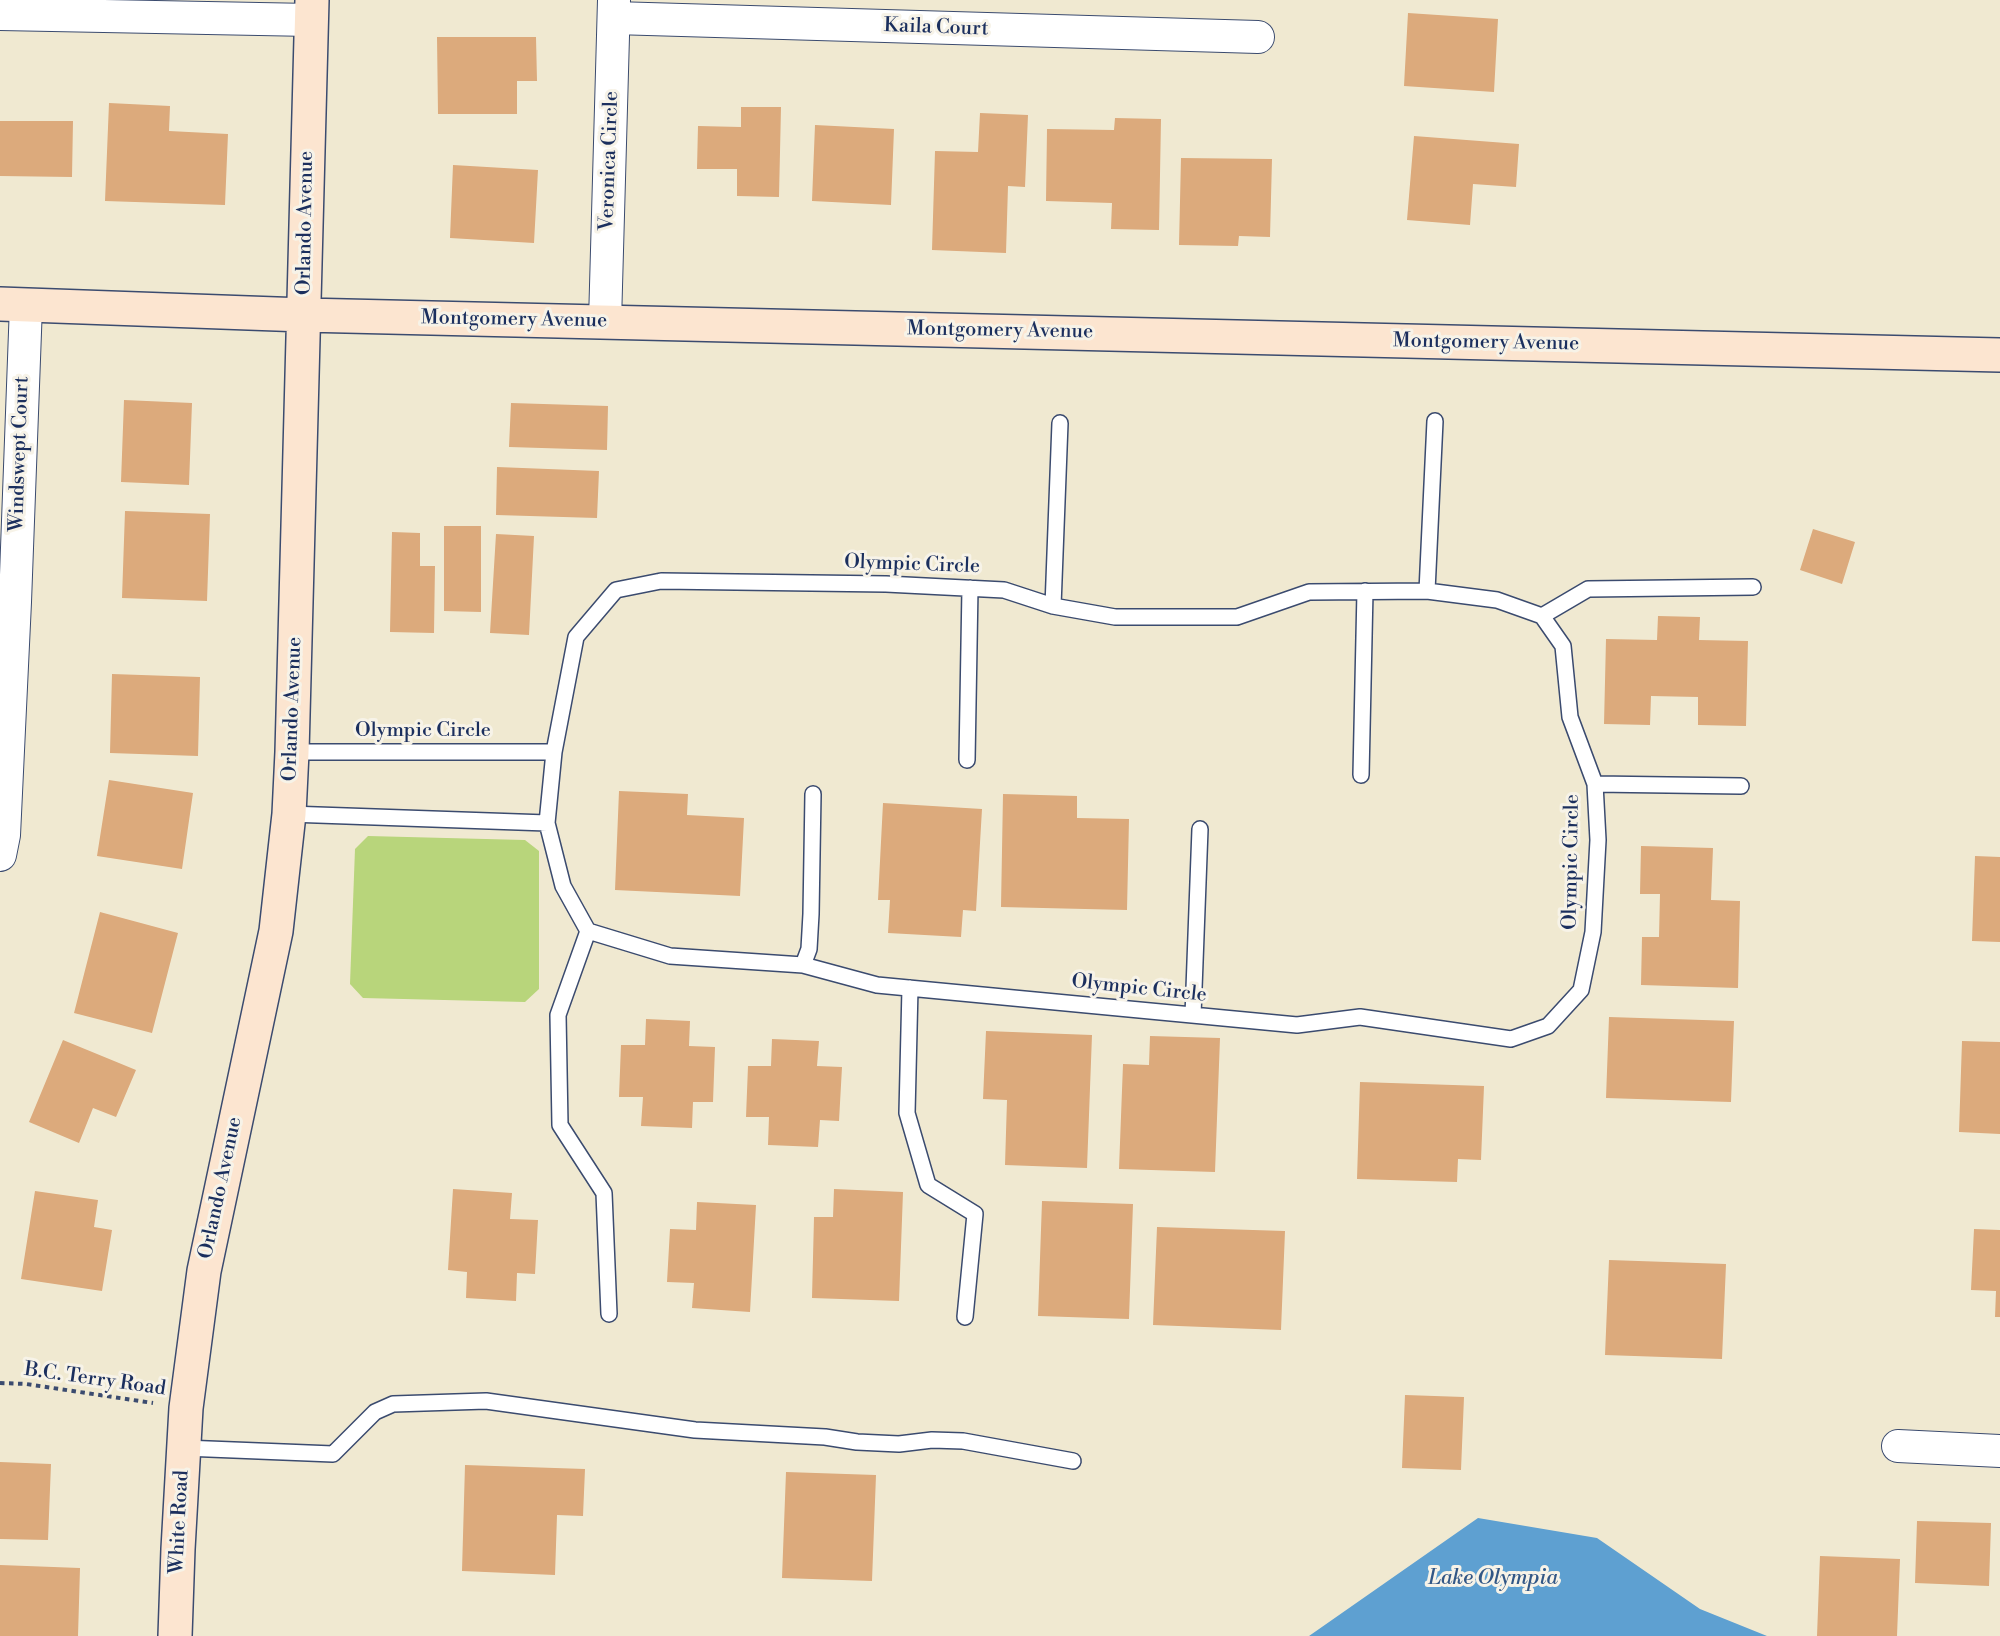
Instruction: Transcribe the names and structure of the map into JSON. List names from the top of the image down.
{
  "streets": {
    "street": [
      "Kaila Court",
      "Veronica Circle",
      "Orlando Avenue",
      "Montgomery Avenue",
      "Windswept Court",
      "White Road"
    ],
    "lane": ["Olympic Circle"],
    "path": ["B.C. Terry Road"]
  },
  "crossings": [
    ["Kaila Court", "Veronica Circle"],
    ["Veronica Circle", "Montgomery Avenue"],
    ["Orlando Avenue", "Montgomery Avenue"],
    ["Orlando Avenue", "Olympic Circle"],
    ["Orlando Avenue", "B.C. Terry Road"],
    ["Orlando Avenue", "White Road"],
    ["Montgomery Avenue", "Windswept Court"],
    ["B.C. Terry Road", "White Road"]
  ],
  "water": ["Lake Olympia"]
}
